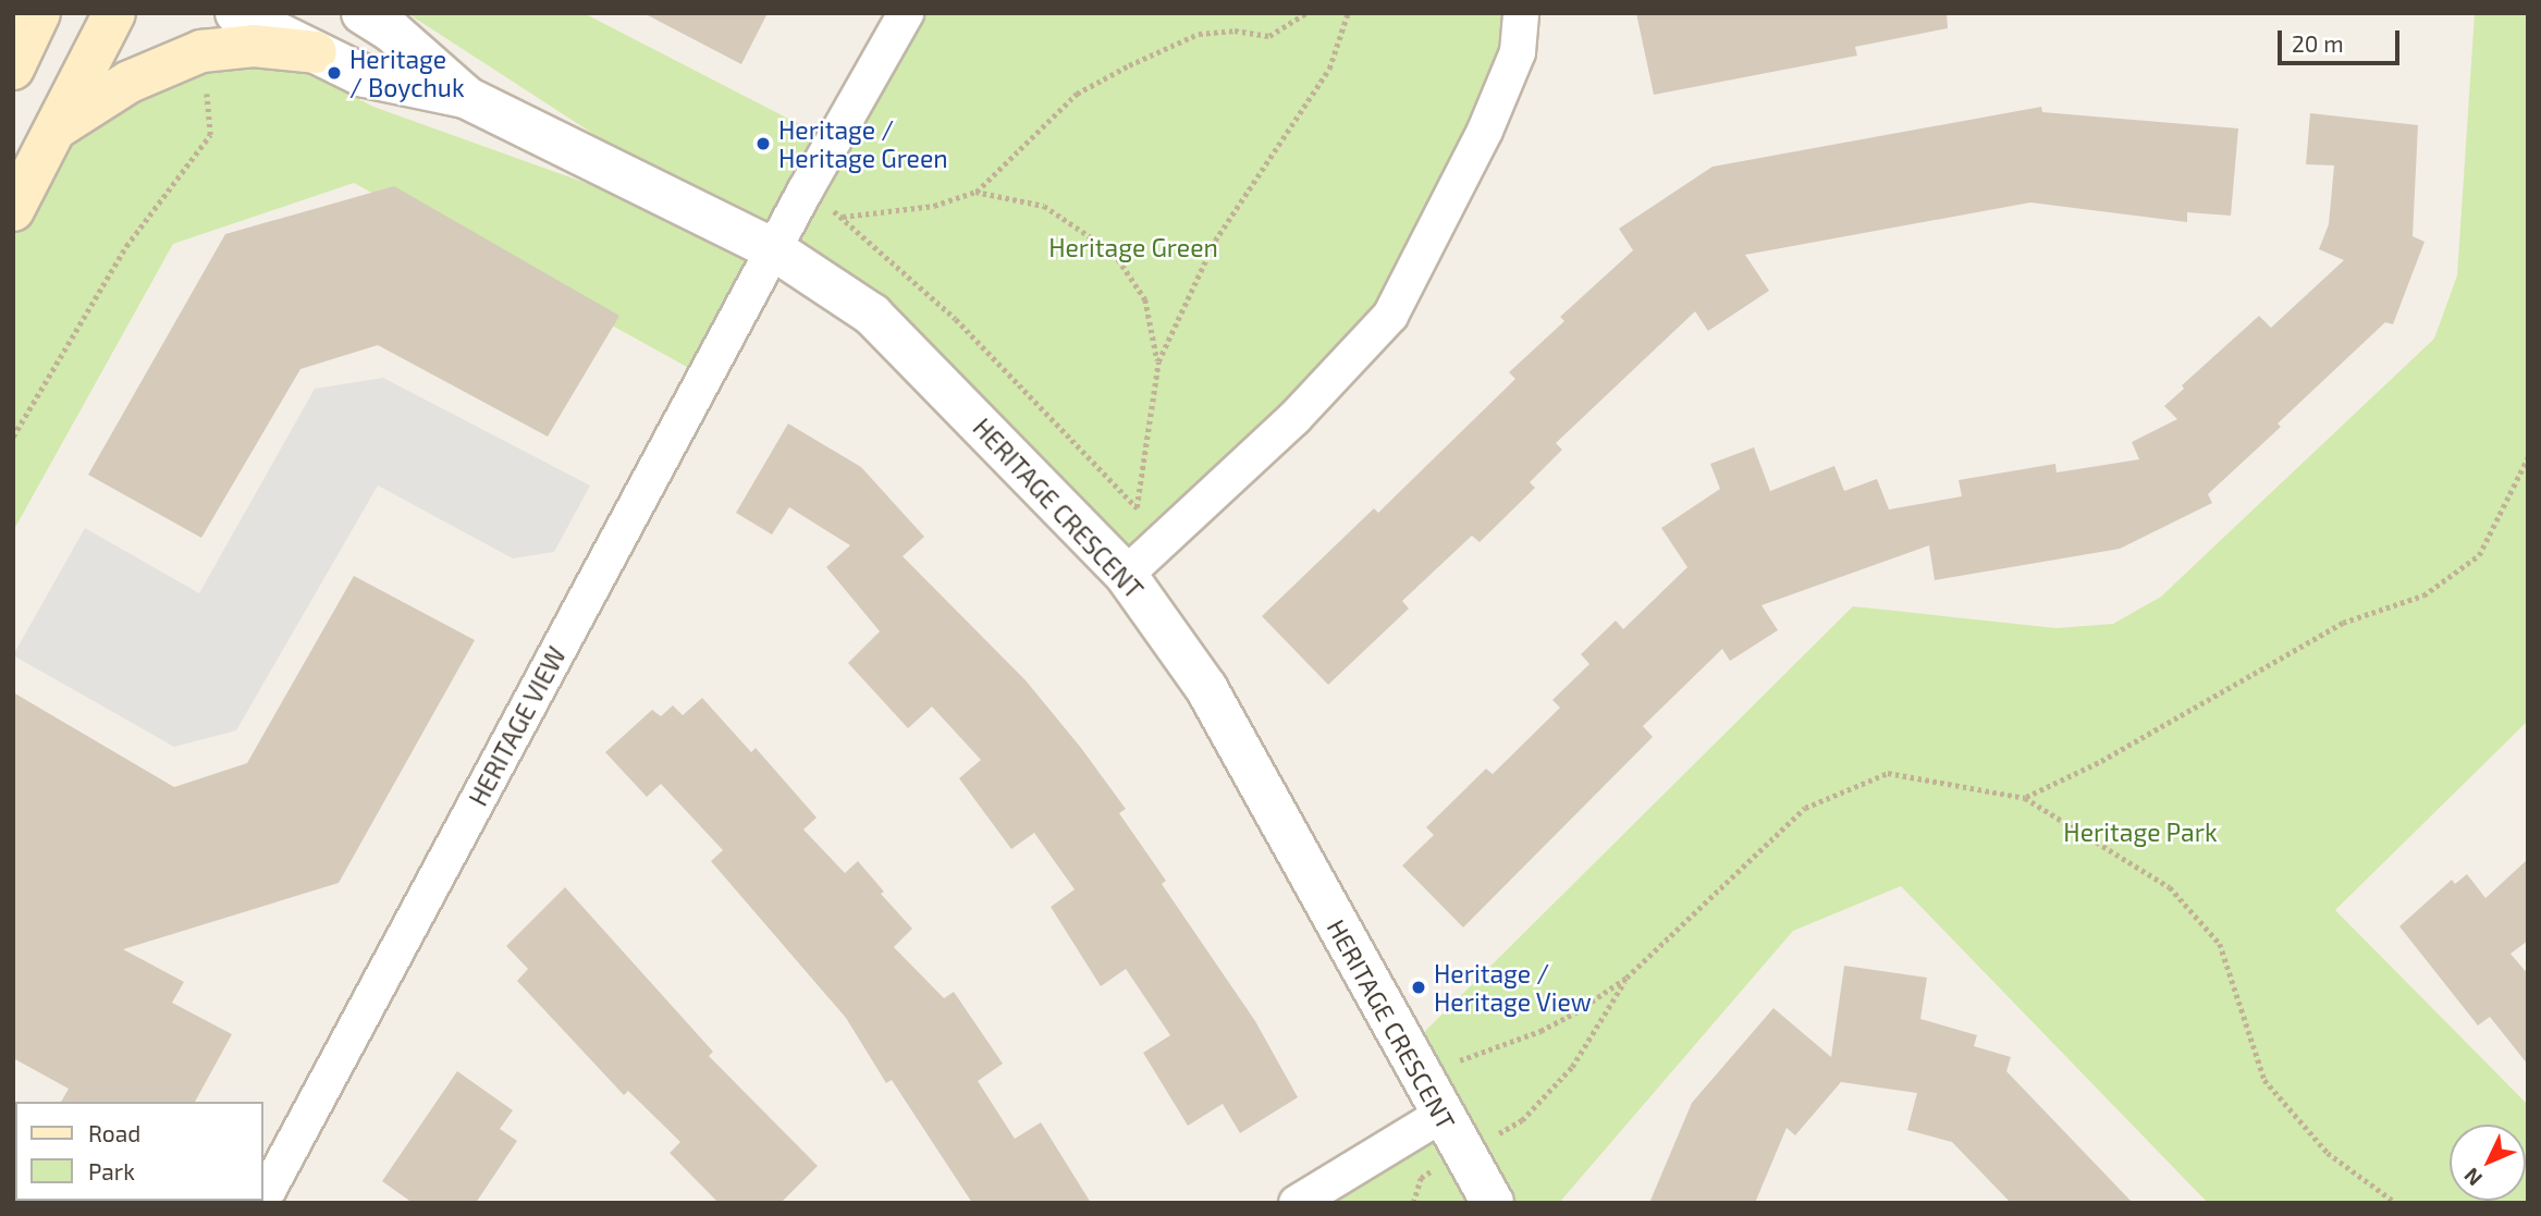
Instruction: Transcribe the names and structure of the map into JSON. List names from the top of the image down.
{
  "streets": {
    "street": ["HERITAGE CRESCENT", "HERITAGE VIEW"]
  },
  "crossings": [
    ["HERITAGE CRESCENT", "HERITAGE VIEW"]
  ],
  "parks": ["Heritage Green", "Heritage Park"],
  "places": ["Heritage / Boychuk", "Heritage / Heritage Green", "Heritage / Heritage View"],
  "legend": ["Road", "Park"],
  "scale_bar": "20 m",
  "north": "bottom left"
}
